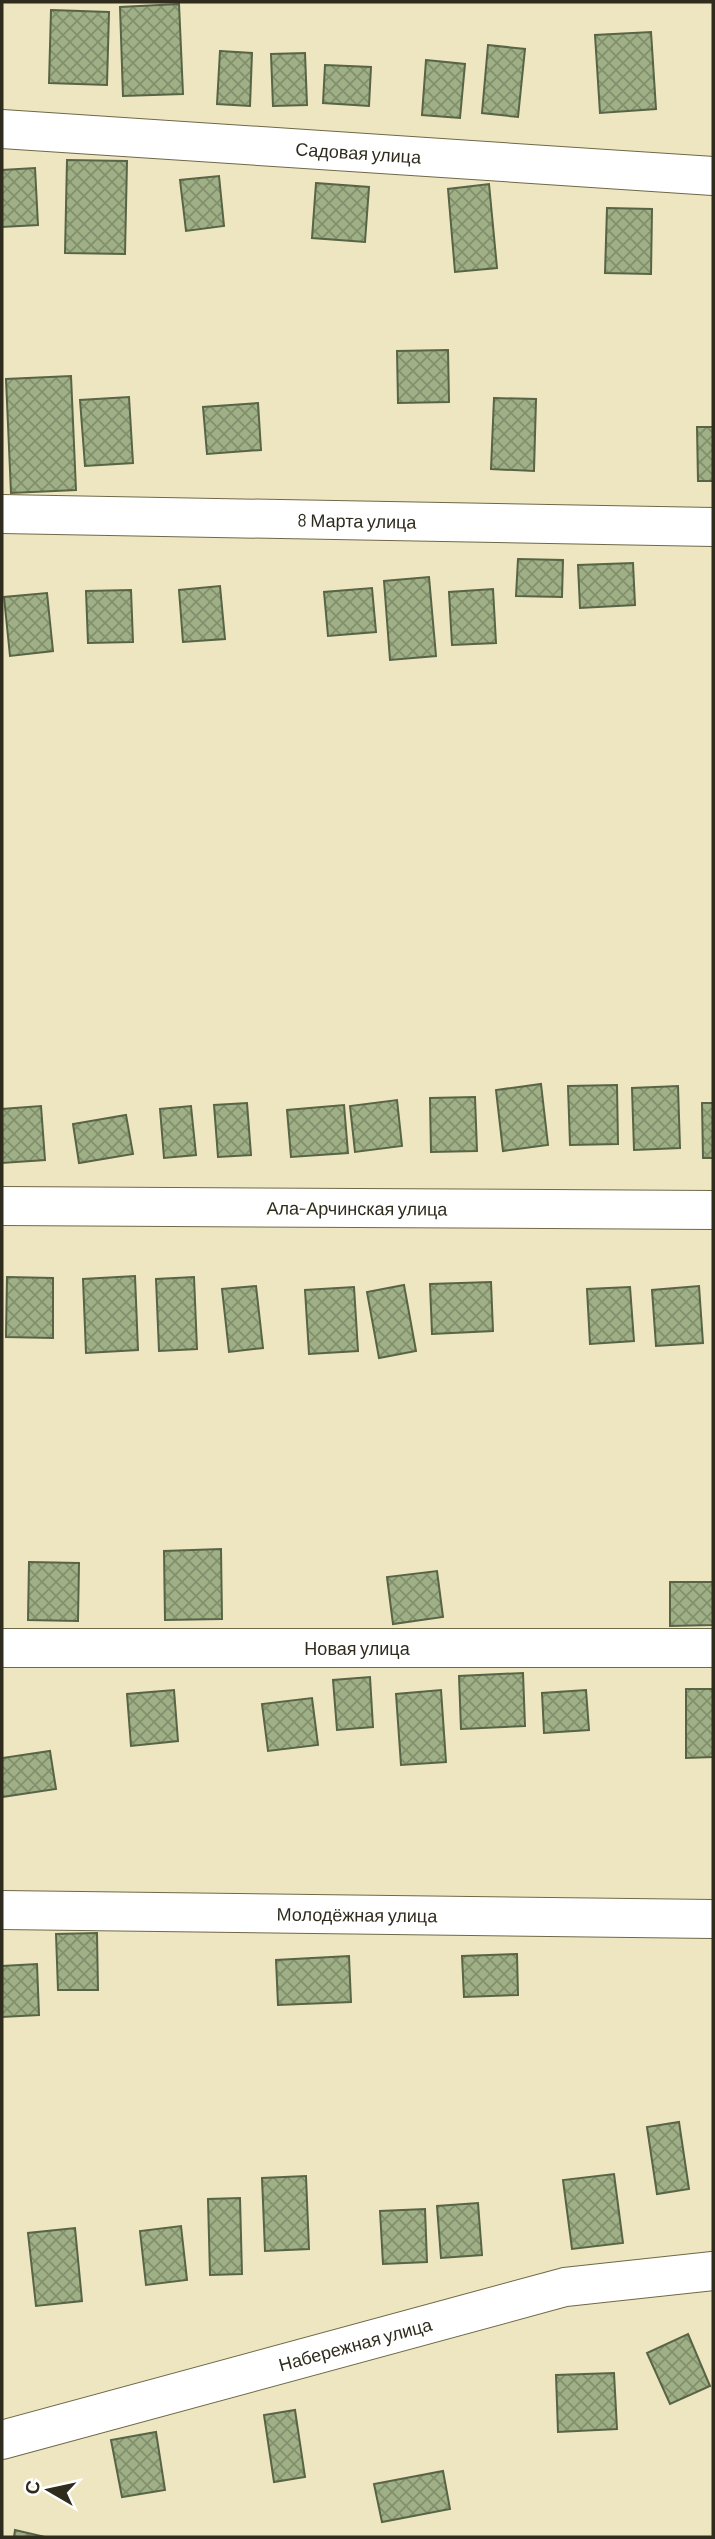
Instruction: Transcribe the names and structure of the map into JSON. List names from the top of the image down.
{
  "streets": {
    "street": [
      "Садовая улица",
      "8 Марта улица",
      "Ала-Арчинская улица",
      "Новая улица",
      "Молодёжная улица",
      "Набережная улица"
    ]
  },
  "north": "left"
}
